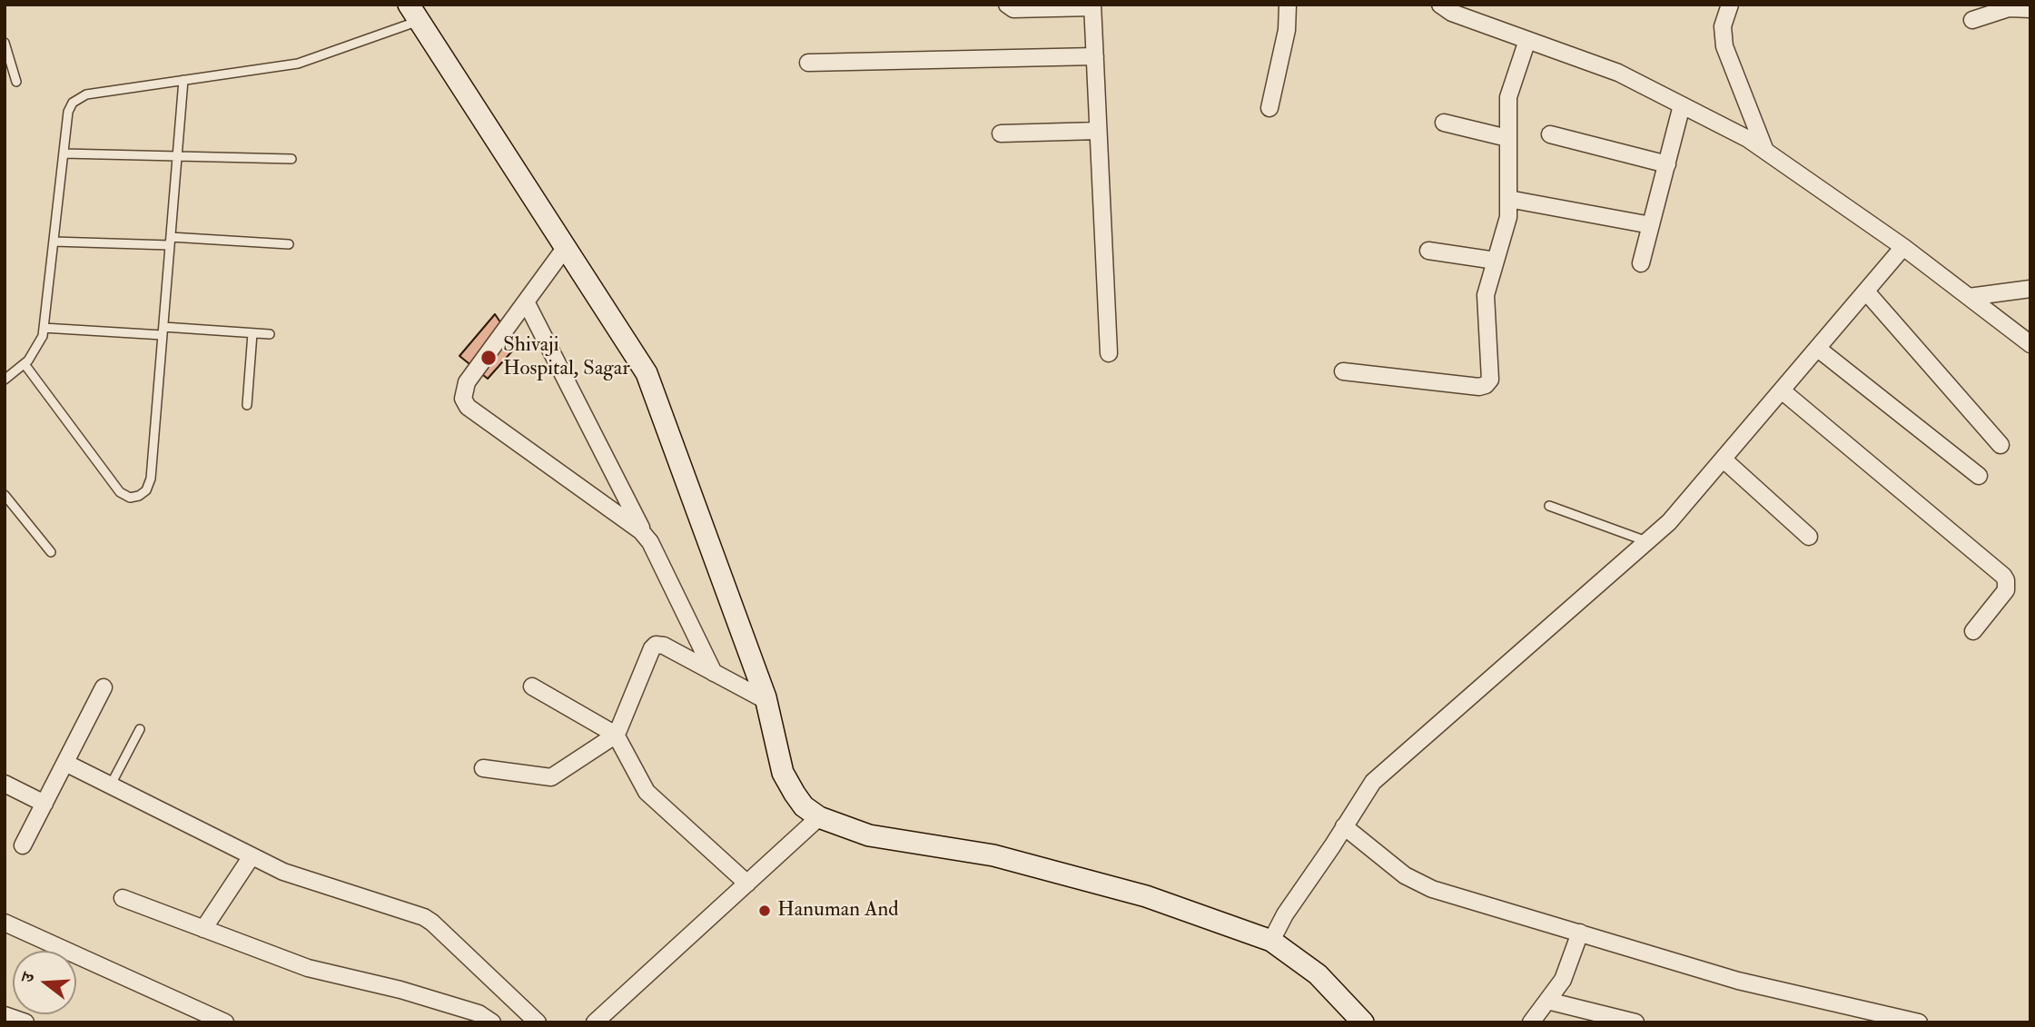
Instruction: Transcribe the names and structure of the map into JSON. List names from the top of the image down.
{
  "places": ["Shivaji Hospital, Sagar", "Hanuman And"],
  "north": "left"
}
